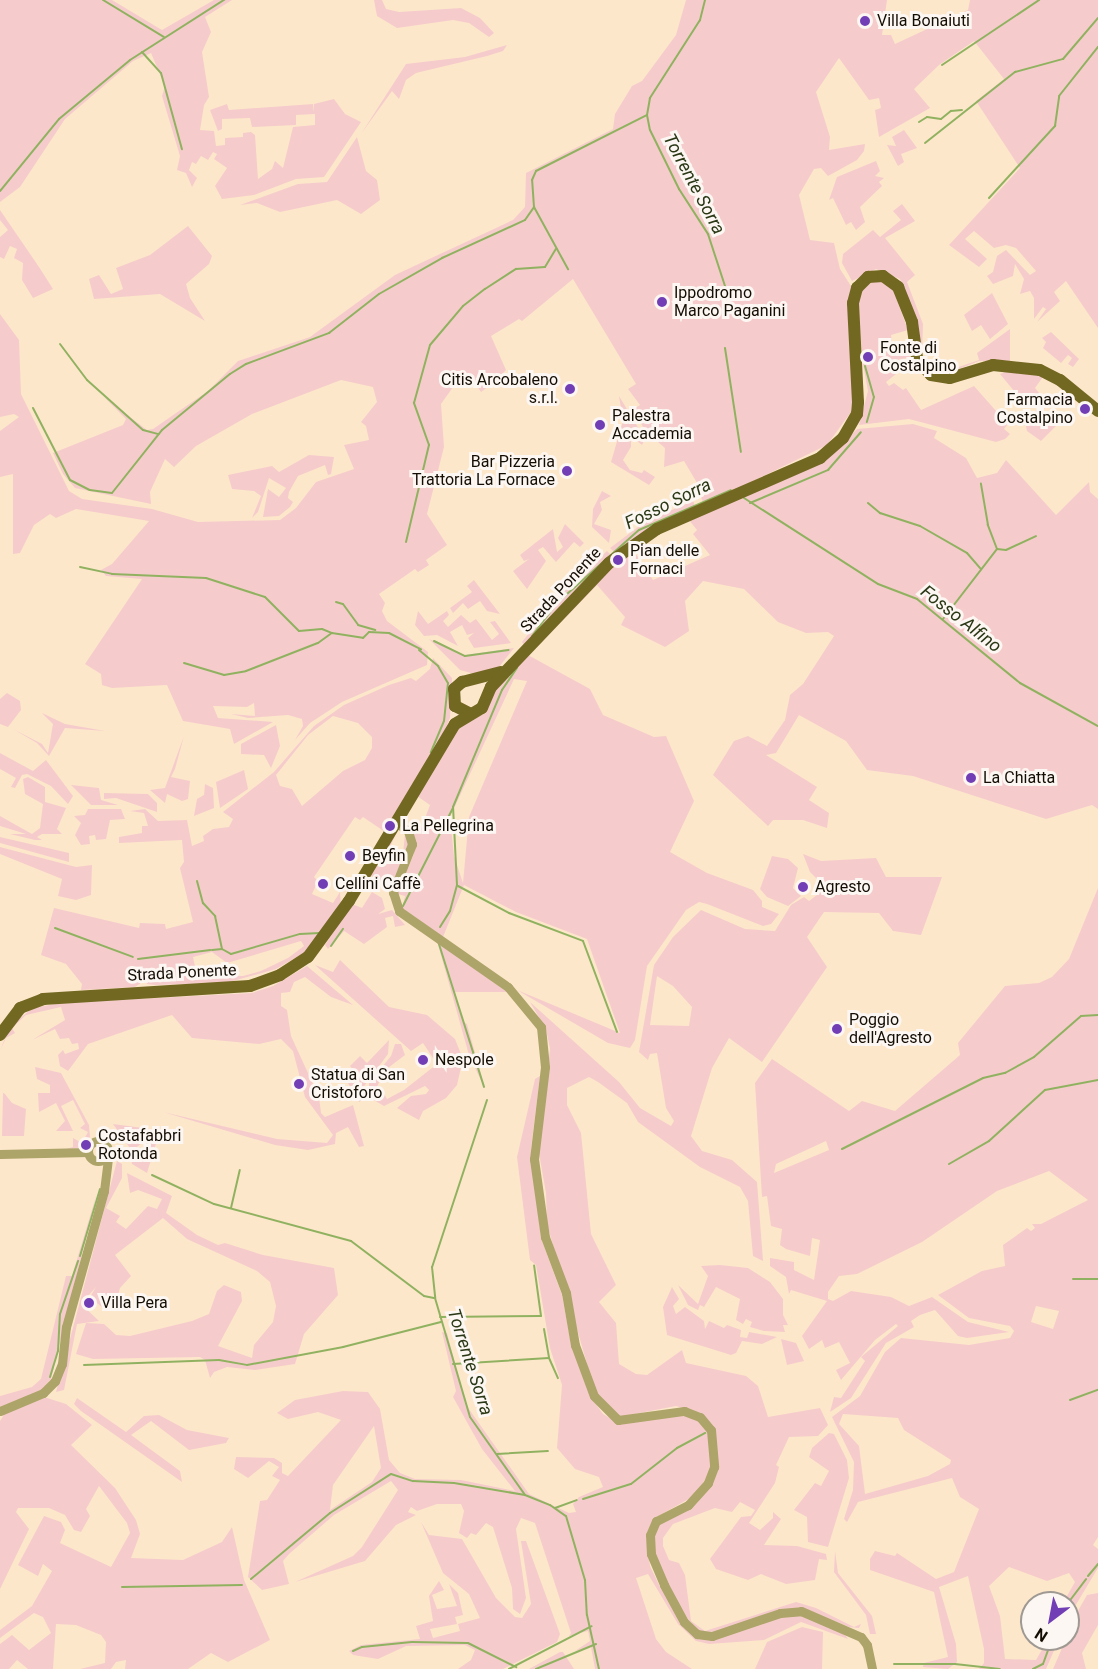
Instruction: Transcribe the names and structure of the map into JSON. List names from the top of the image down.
{
  "streets": {
    "main road": ["Strada Ponente"]
  },
  "water": ["Torrente Sorra", "Fosso Sorra", "Fosso Alfino"],
  "places": [
    "Villa Bonaiuti",
    "Ippodromo Marco Paganini",
    "Fonte di Costalpino",
    "Citis Arcobaleno s.r.l.",
    "Farmacia Costalpino",
    "Palestra Accademia",
    "Bar Pizzeria Trattoria La Fornace",
    "Pian delle Fornaci",
    "La Chiatta",
    "La Pellegrina",
    "Beyfin",
    "Cellini Caffè",
    "Agresto",
    "Poggio dell'Agresto",
    "Nespole",
    "Statua di San Cristoforo",
    "Costafabbri Rotonda",
    "Villa Pera"
  ],
  "north": "bottom left"
}
